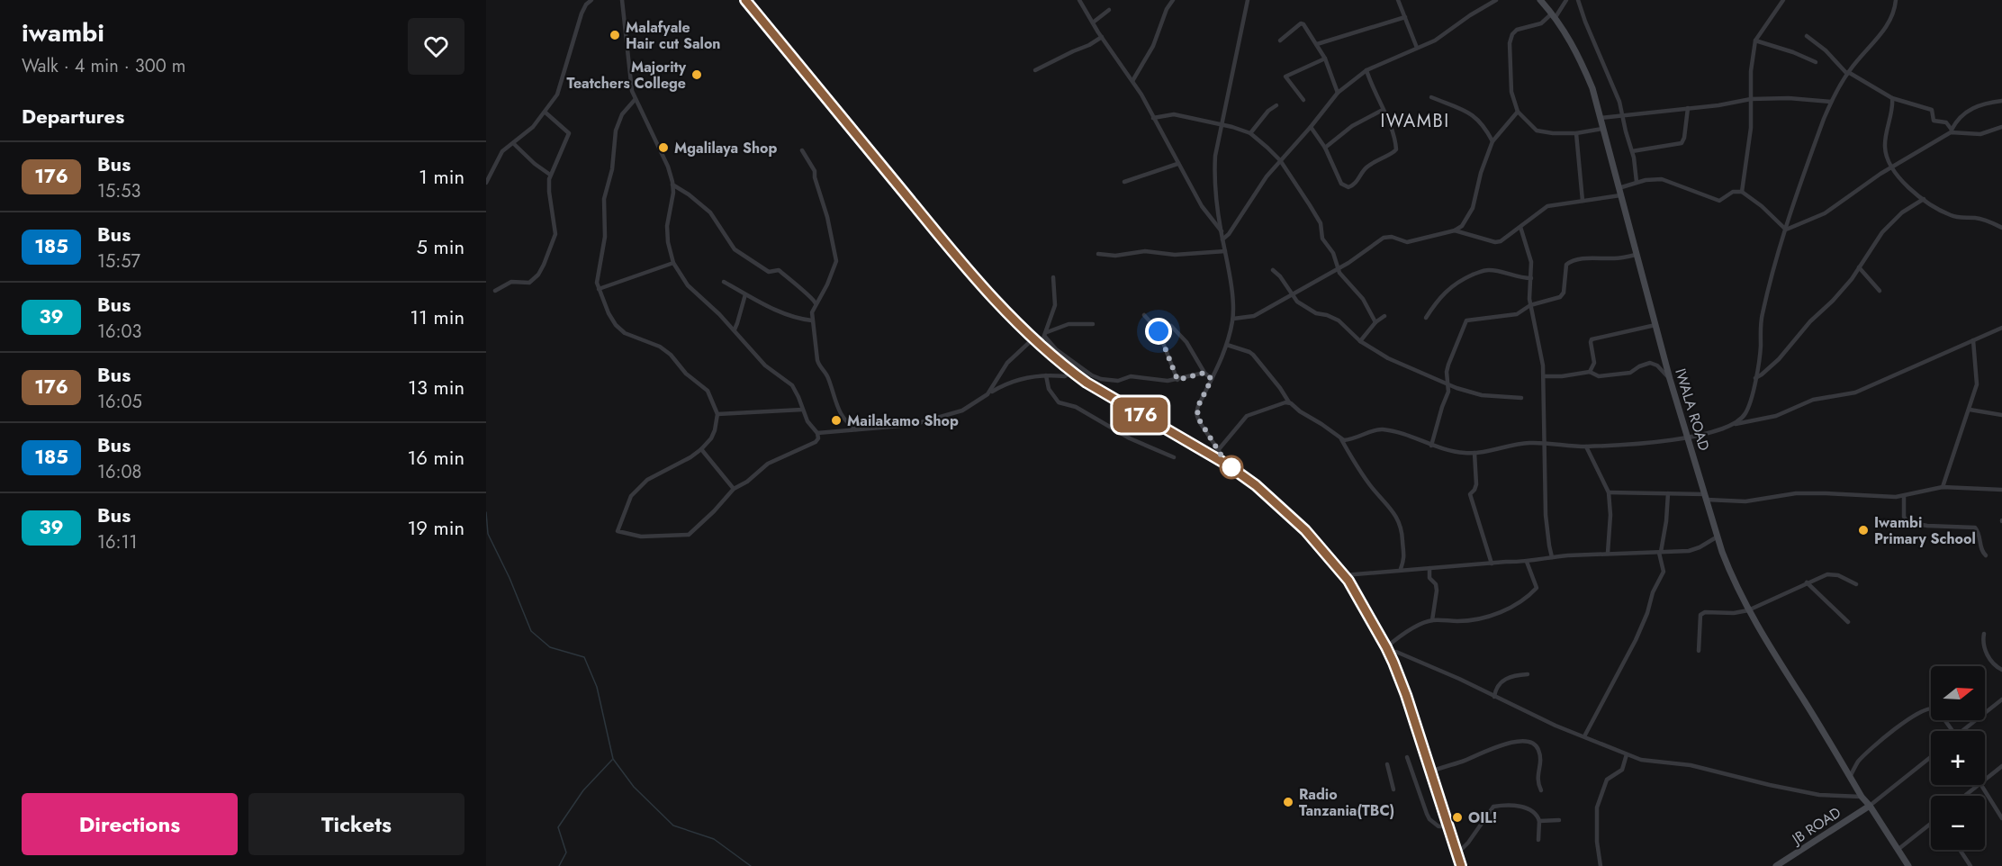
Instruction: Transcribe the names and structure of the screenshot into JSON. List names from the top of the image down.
{
  "streets": {
    "street": ["IWALA ROAD", "JB ROAD"]
  },
  "crossings": [
    ["IWALA ROAD", "JB ROAD"]
  ],
  "districts": ["IWAMBI"],
  "places": [
    "Malafyale Hair cut Salon",
    "Majority Teatchers College",
    "Mgalilaya Shop",
    "Mailakamo Shop",
    "Iwambi Primary School",
    "Radio Tanzania(TBC)",
    "OIL!"
  ],
  "lines": ["bus line 176"],
  "north": "right",
  "page": {
    "heading": [
      ["iwambi", "Walk · 4 min · 300 m"],
      "Departures"
    ],
    "on_map": "176",
    "list": [
      {
        "mark": "176",
        "name": "Bus",
        "note": "15:53",
        "value": "1 min"
      },
      {
        "mark": "185",
        "name": "Bus",
        "note": "15:57",
        "value": "5 min"
      },
      {
        "mark": "39",
        "name": "Bus",
        "note": "16:03",
        "value": "11 min"
      },
      {
        "mark": "176",
        "name": "Bus",
        "note": "16:05",
        "value": "13 min"
      },
      {
        "mark": "185",
        "name": "Bus",
        "note": "16:08",
        "value": "16 min"
      },
      {
        "mark": "39",
        "name": "Bus",
        "note": "16:11",
        "value": "19 min"
      }
    ],
    "map_buttons": ["+", "−"],
    "buttons": ["Directions", "Tickets"]
  }
}
